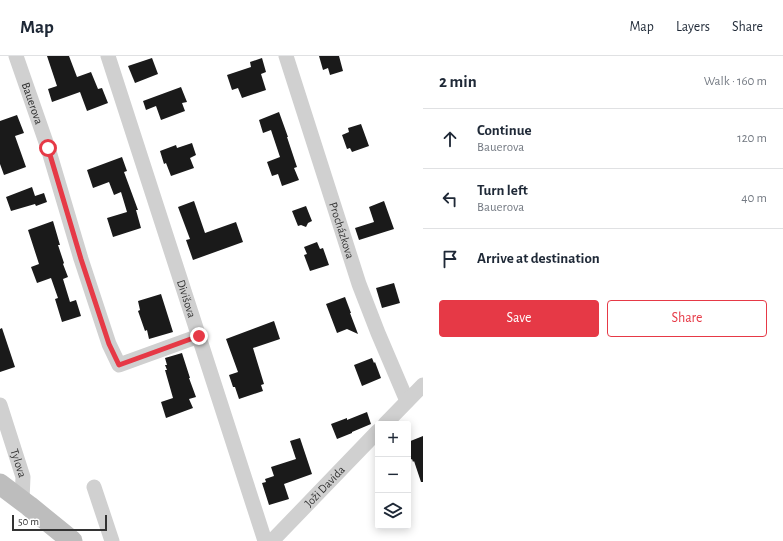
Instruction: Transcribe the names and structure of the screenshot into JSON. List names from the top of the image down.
{
  "streets": {
    "street": [
      "Bauerova",
      "Procházkova",
      "Divišova",
      "Tylova",
      "Joži Davida"
    ]
  },
  "crossings": [
    ["Bauerova", "Divišova"]
  ],
  "scale_bar": "50 m",
  "page": {
    "header": "Map",
    "nav": ["Map", "Layers", "Share"],
    "heading": ["2 min", "Walk · 160 m"],
    "list": [
      ["Continue", "Bauerova", "120 m"],
      ["Turn left", "Bauerova", "40 m"],
      "Arrive at destination"
    ],
    "buttons": ["Save", "Share"],
    "map_buttons": ["+", "−"],
    "scale": "50 m"
  }
}
